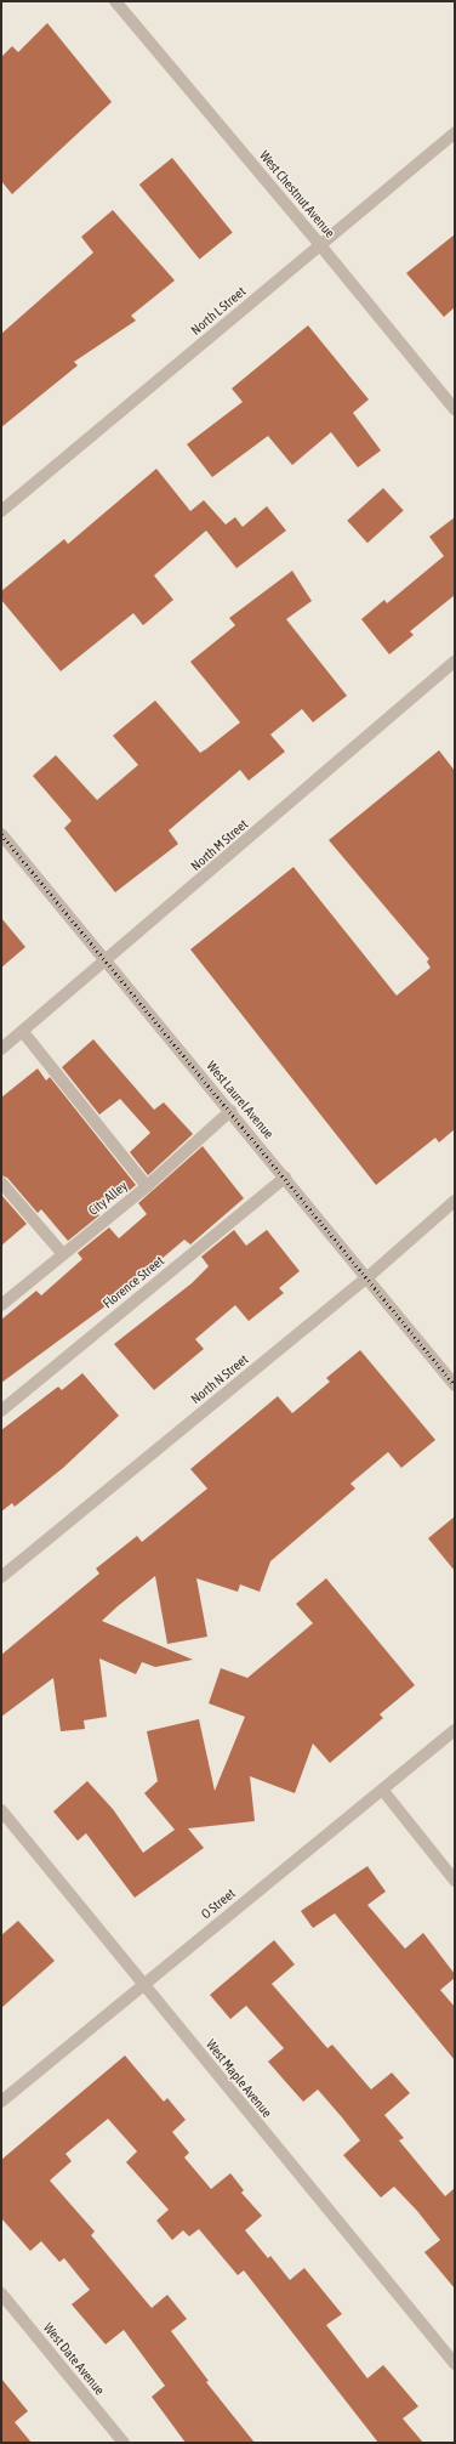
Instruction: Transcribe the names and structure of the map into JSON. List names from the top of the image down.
{
  "streets": {
    "street": [
      "West Chestnut Avenue",
      "North L Street",
      "North M Street",
      "West Laurel Avenue",
      "City Alley",
      "Florence Street",
      "North N Street",
      "O Street",
      "West Maple Avenue",
      "West Date Avenue"
    ]
  },
  "crossings": [
    ["West Chestnut Avenue", "North L Street"],
    ["North M Street", "West Laurel Avenue"],
    ["West Laurel Avenue", "City Alley"],
    ["West Laurel Avenue", "Florence Street"],
    ["West Laurel Avenue", "North N Street"],
    ["O Street", "West Maple Avenue"]
  ]
}
